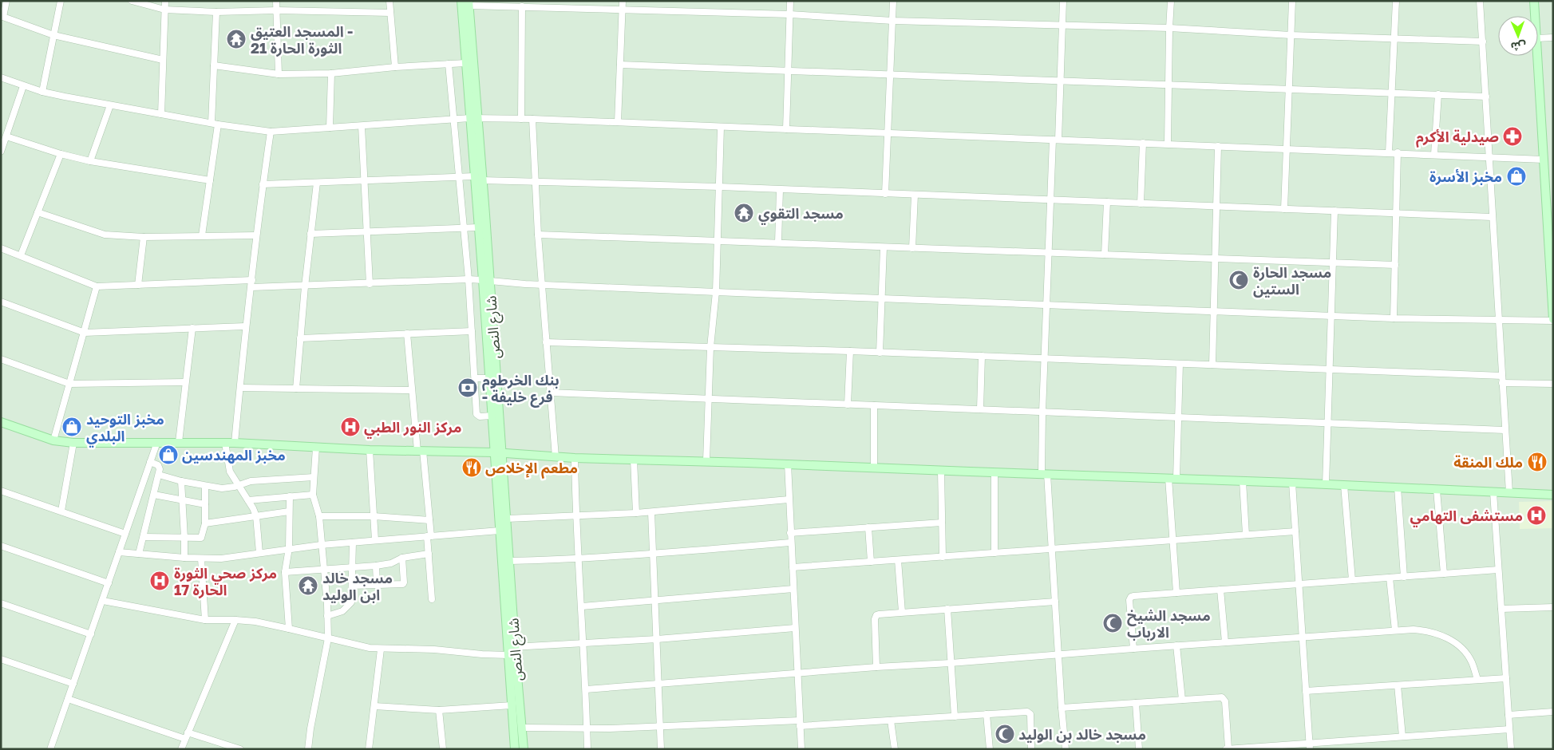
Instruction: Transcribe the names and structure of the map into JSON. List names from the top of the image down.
{
  "streets": {
    "street": ["شارع النص"]
  },
  "places": {
    "temple": ["المسجد العتيق - الثورة الحارة 21", "مسجد التقوي", "مسجد خالد ابن الوليد"],
    "pharmacy": ["صيدلية الأكرم"],
    "shop": ["مخبز الأسرة", "مخبز التوحيد البلدي", "مخبز المهندسين"],
    "mosque": ["مسجد الحارة الستين", "مسجد الشيخ الارباب", "مسجد خالد بن الوليد"],
    "bank": ["بنك الخرطوم - فرع خليفة"],
    "hospital": ["مركز النور الطبي", "مستشفى التهامي", "مركز صحي الثورة الحارة 17"],
    "restaurant": ["ملك المنقة", "مطعم الإخلاص"]
  },
  "north": "bottom"
}
